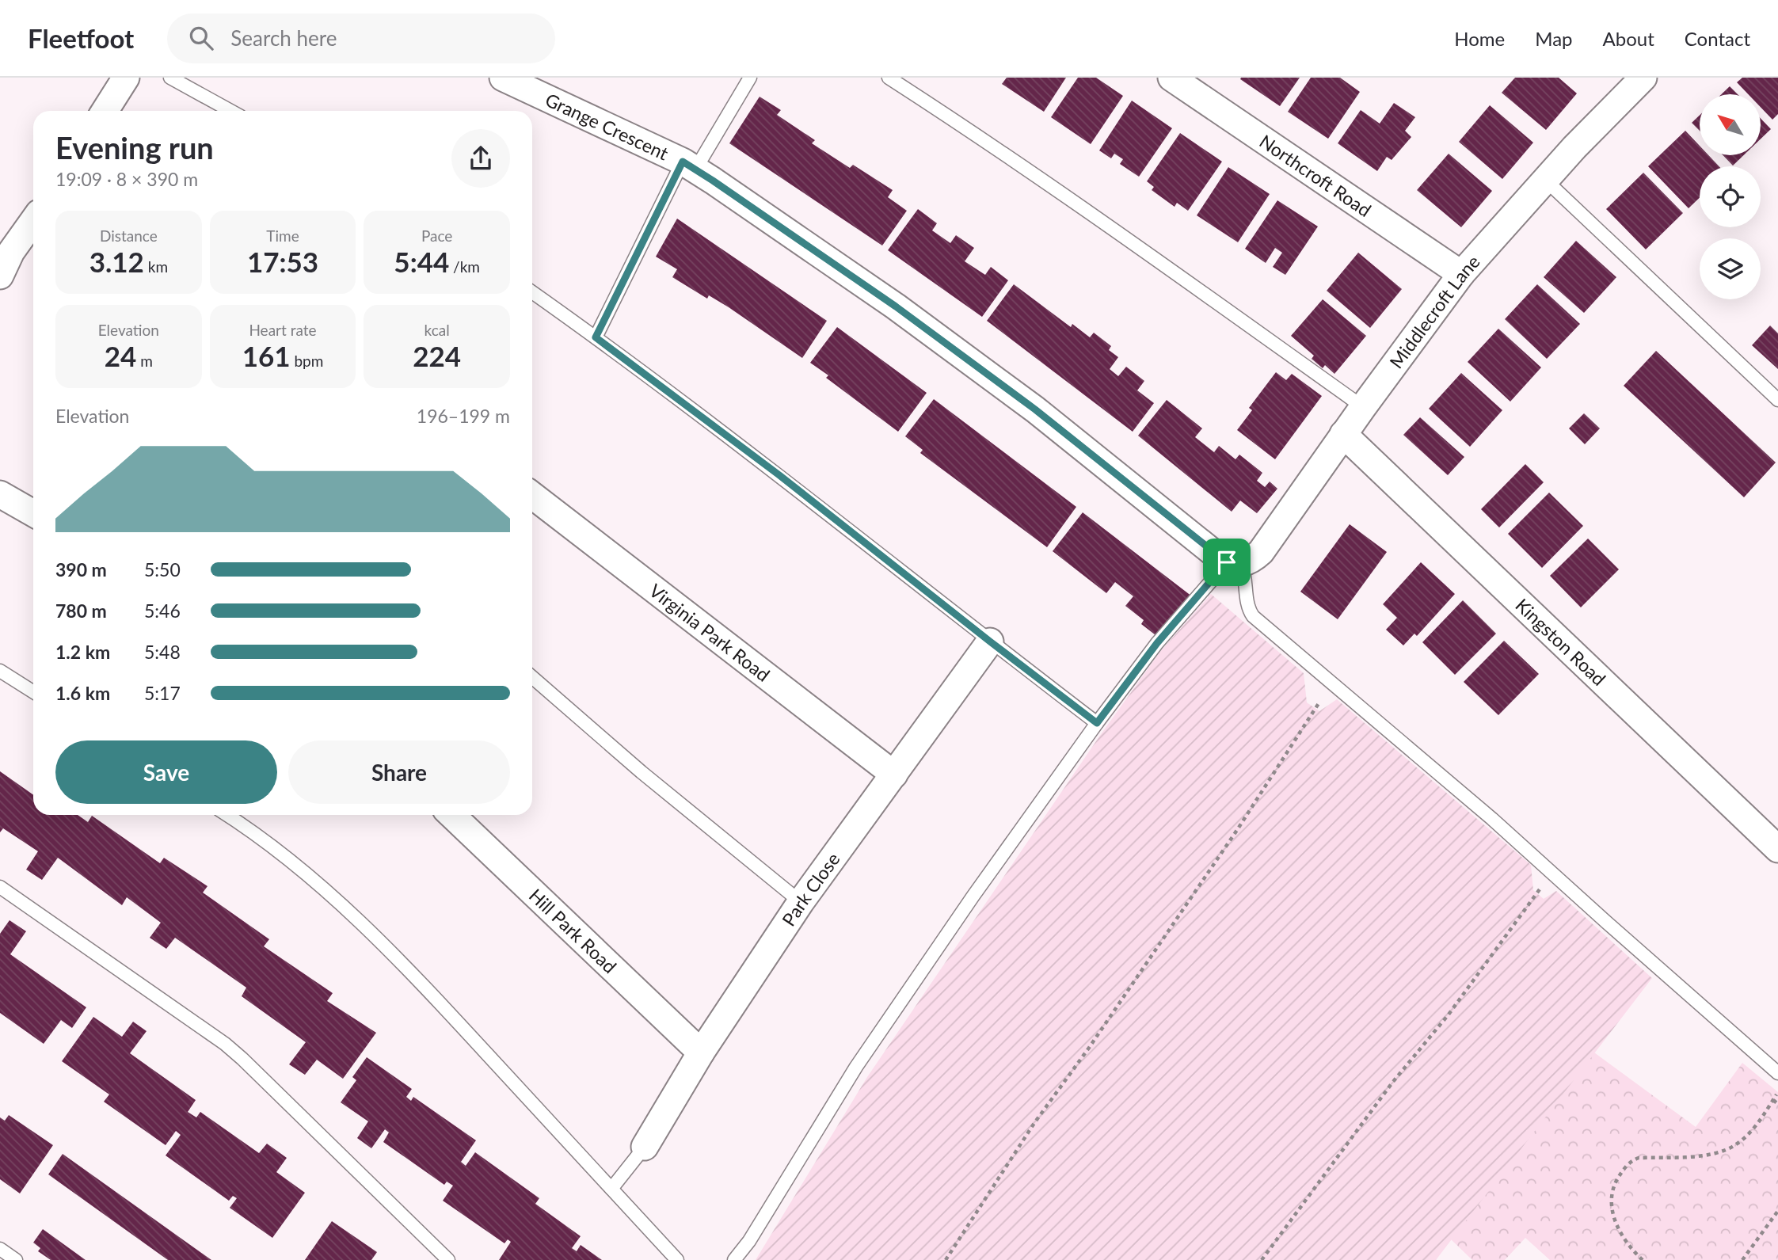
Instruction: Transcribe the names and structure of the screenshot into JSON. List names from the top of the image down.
{
  "streets": {
    "street": [
      "Grange Crescent",
      "Northcroft Road",
      "Middlecroft Lane",
      "Virginia Park Road",
      "Kingston Road",
      "Park Close",
      "Hill Park Road"
    ]
  },
  "crossings": [
    ["Grange Crescent", "Middlecroft Lane"],
    ["Northcroft Road", "Middlecroft Lane"],
    ["Middlecroft Lane", "Kingston Road"],
    ["Virginia Park Road", "Park Close"],
    ["Park Close", "Hill Park Road"]
  ],
  "north": "top left",
  "page": {
    "header": "Fleetfoot",
    "search": "Search here",
    "nav": [
      "Home",
      "Map",
      "About",
      "Contact"
    ],
    "heading": ["Evening run", "19:09 · 8 × 390 m"],
    "stats": [
      ["Distance", "3.12 km"],
      ["Time", "17:53"],
      ["Pace", "5:44 /km"],
      ["Elevation", "24 m"],
      ["Heart rate", "161 bpm"],
      ["kcal", "224"]
    ],
    "chart": ["Elevation", "196–199 m"],
    "list": [
      {
        "name": "390 m",
        "note": "5:50"
      },
      {
        "name": "780 m",
        "note": "5:46"
      },
      {
        "name": "1.2 km",
        "note": "5:48"
      },
      {
        "name": "1.6 km",
        "note": "5:17"
      }
    ],
    "buttons": ["Save", "Share"]
  }
}
